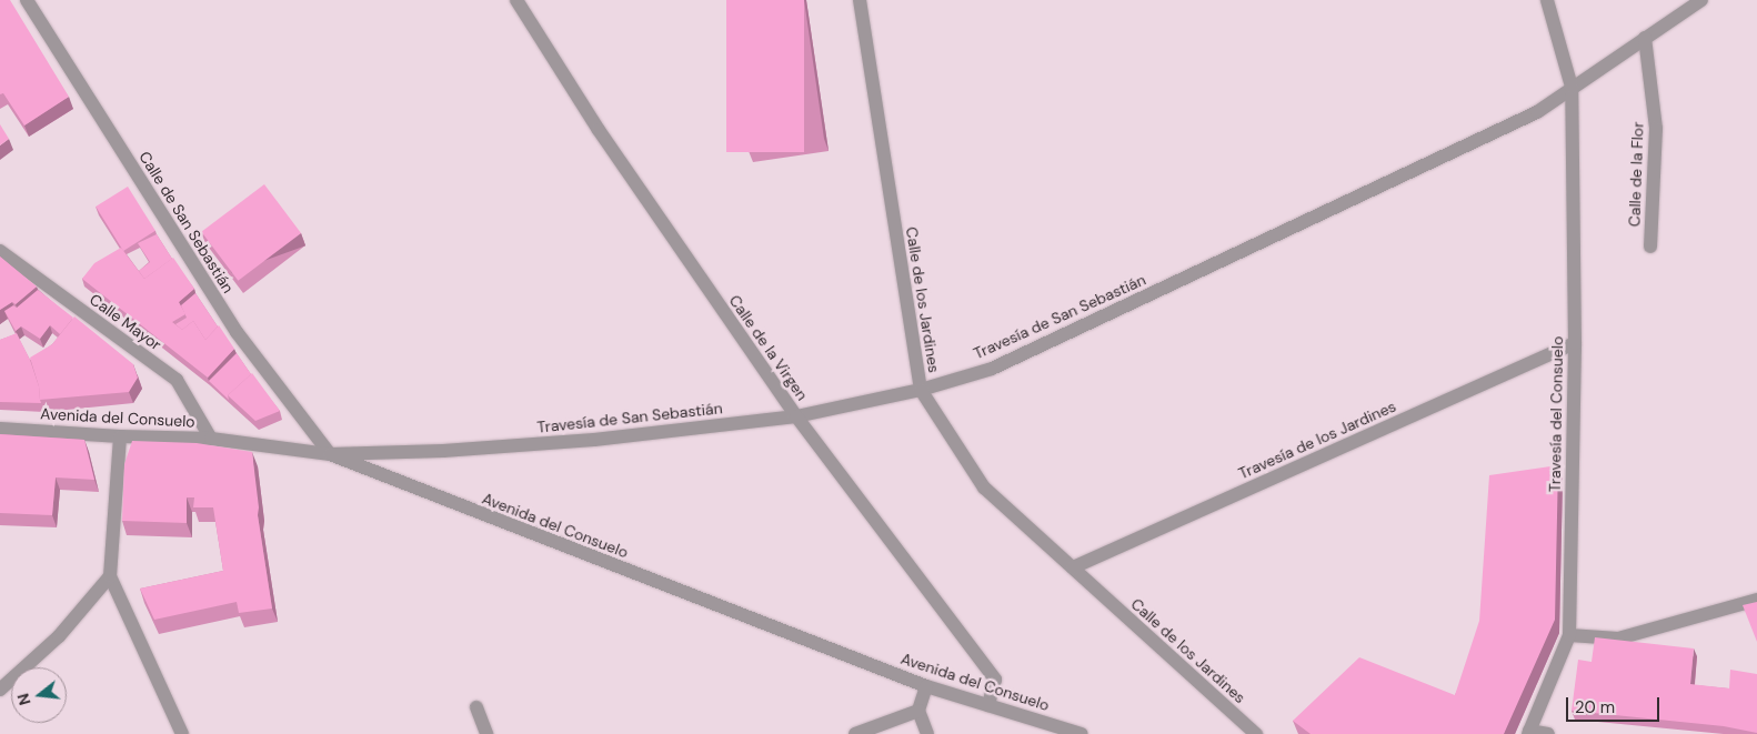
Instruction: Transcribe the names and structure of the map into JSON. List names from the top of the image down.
{
  "streets": {
    "street": [
      "Calle de la Flor",
      "Calle de San Sebastián",
      "Calle de los Jardines",
      "Travesía de San Sebastián",
      "Calle Mayor",
      "Calle de la Virgen",
      "Travesía del Consuelo",
      "Avenida del Consuelo",
      "Travesía de los Jardines"
    ]
  },
  "crossings": [
    ["Calle de la Flor", "Travesía de San Sebastián"],
    ["Calle de San Sebastián", "Travesía de San Sebastián"],
    ["Calle de San Sebastián", "Avenida del Consuelo"],
    ["Calle de los Jardines", "Travesía de San Sebastián"],
    ["Calle de los Jardines", "Travesía de los Jardines"],
    ["Travesía de San Sebastián", "Calle de la Virgen"],
    ["Travesía de San Sebastián", "Travesía del Consuelo"],
    ["Travesía de San Sebastián", "Avenida del Consuelo"],
    ["Calle Mayor", "Avenida del Consuelo"],
    ["Calle de la Virgen", "Avenida del Consuelo"],
    ["Travesía del Consuelo", "Travesía de los Jardines"]
  ],
  "scale_bar": "20 m",
  "north": "left"
}
